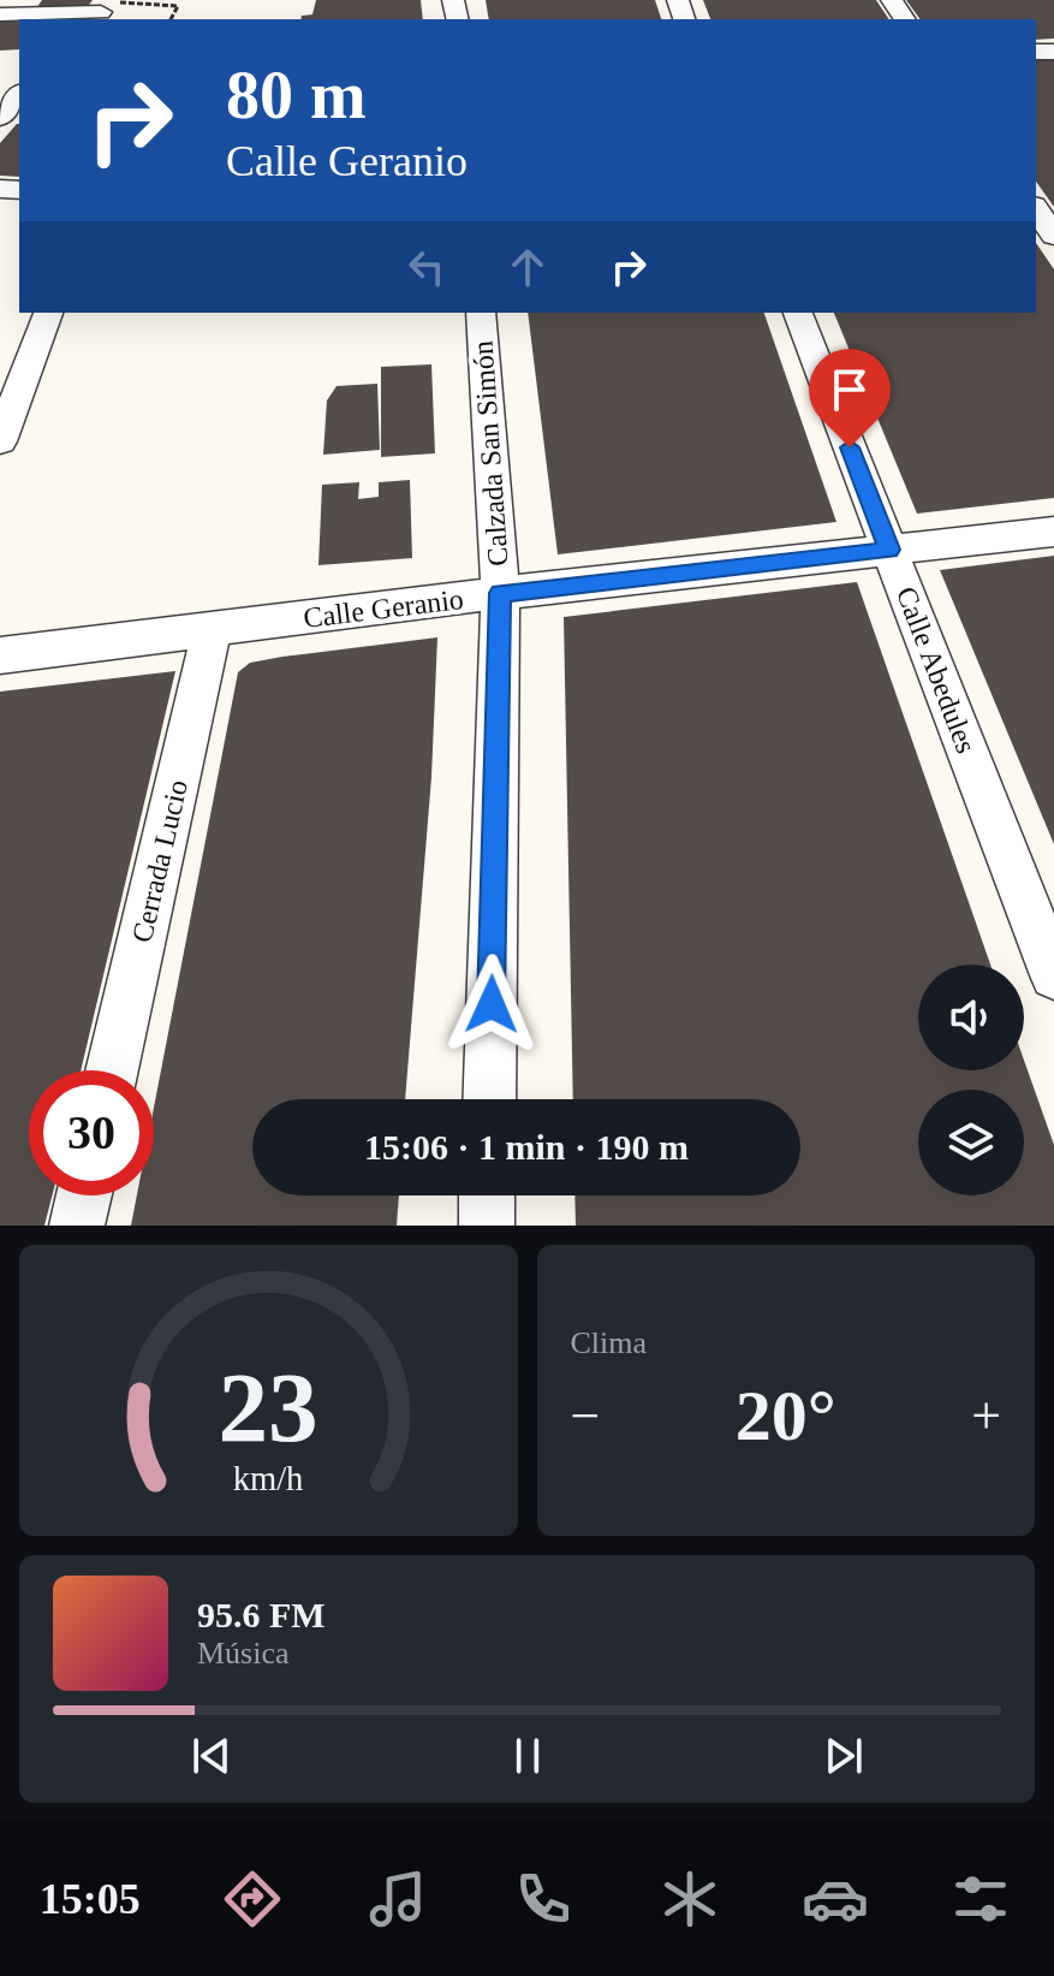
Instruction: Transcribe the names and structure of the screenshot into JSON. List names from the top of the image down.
{
  "streets": {
    "street": [
      "Calzada San Simón",
      "Calle Geranio",
      "Calle Abedules",
      "Cerrada Lucio"
    ]
  },
  "crossings": [
    ["Calzada San Simón", "Calle Geranio"],
    ["Calle Geranio", "Calle Abedules"],
    ["Calle Geranio", "Cerrada Lucio"]
  ],
  "page": {
    "turn": ["80 m", "Calle Geranio"],
    "limit": "30",
    "trip": "15:06 · 1 min · 190 m",
    "tile": "Clima",
    "heat": ["−", "20°", "+"],
    "song": ["95.6 FM", "Música"],
    "tabs": "15:05",
    "gauge": ["23", "km/h"]
  }
}
